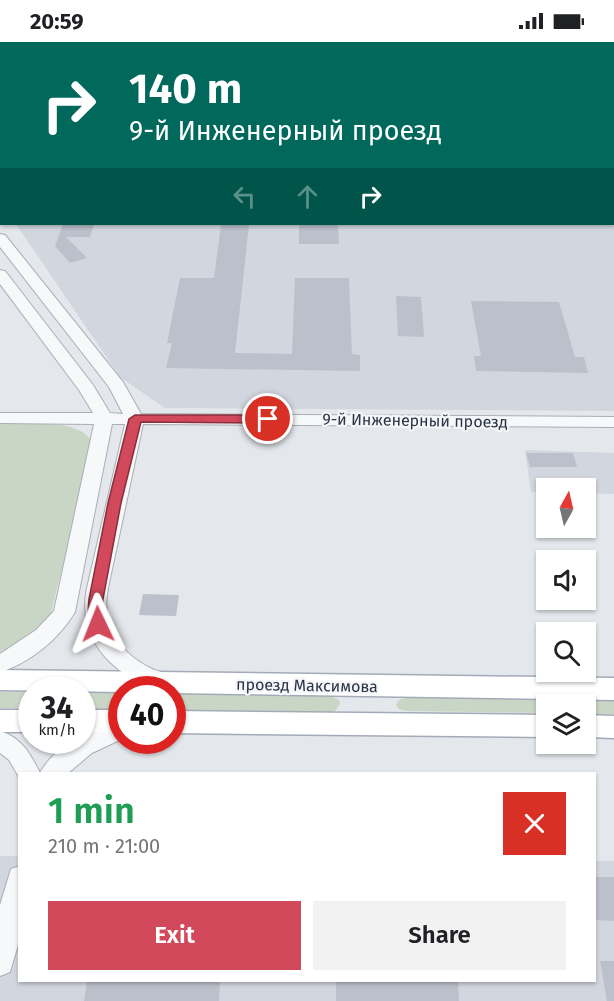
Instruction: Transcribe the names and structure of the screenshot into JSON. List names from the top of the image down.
{
  "streets": {
    "main road": ["проезд Максимова"],
    "street": ["9-й Инженерный проезд"]
  },
  "north": "top",
  "page": {
    "status": "20:59",
    "turn": ["140 m", "9-й Инженерный проезд"],
    "speed": "34 km/h",
    "limit": "40",
    "heading": ["1 min", "210 m · 21:00"],
    "buttons": ["Exit", "Share"]
  }
}
